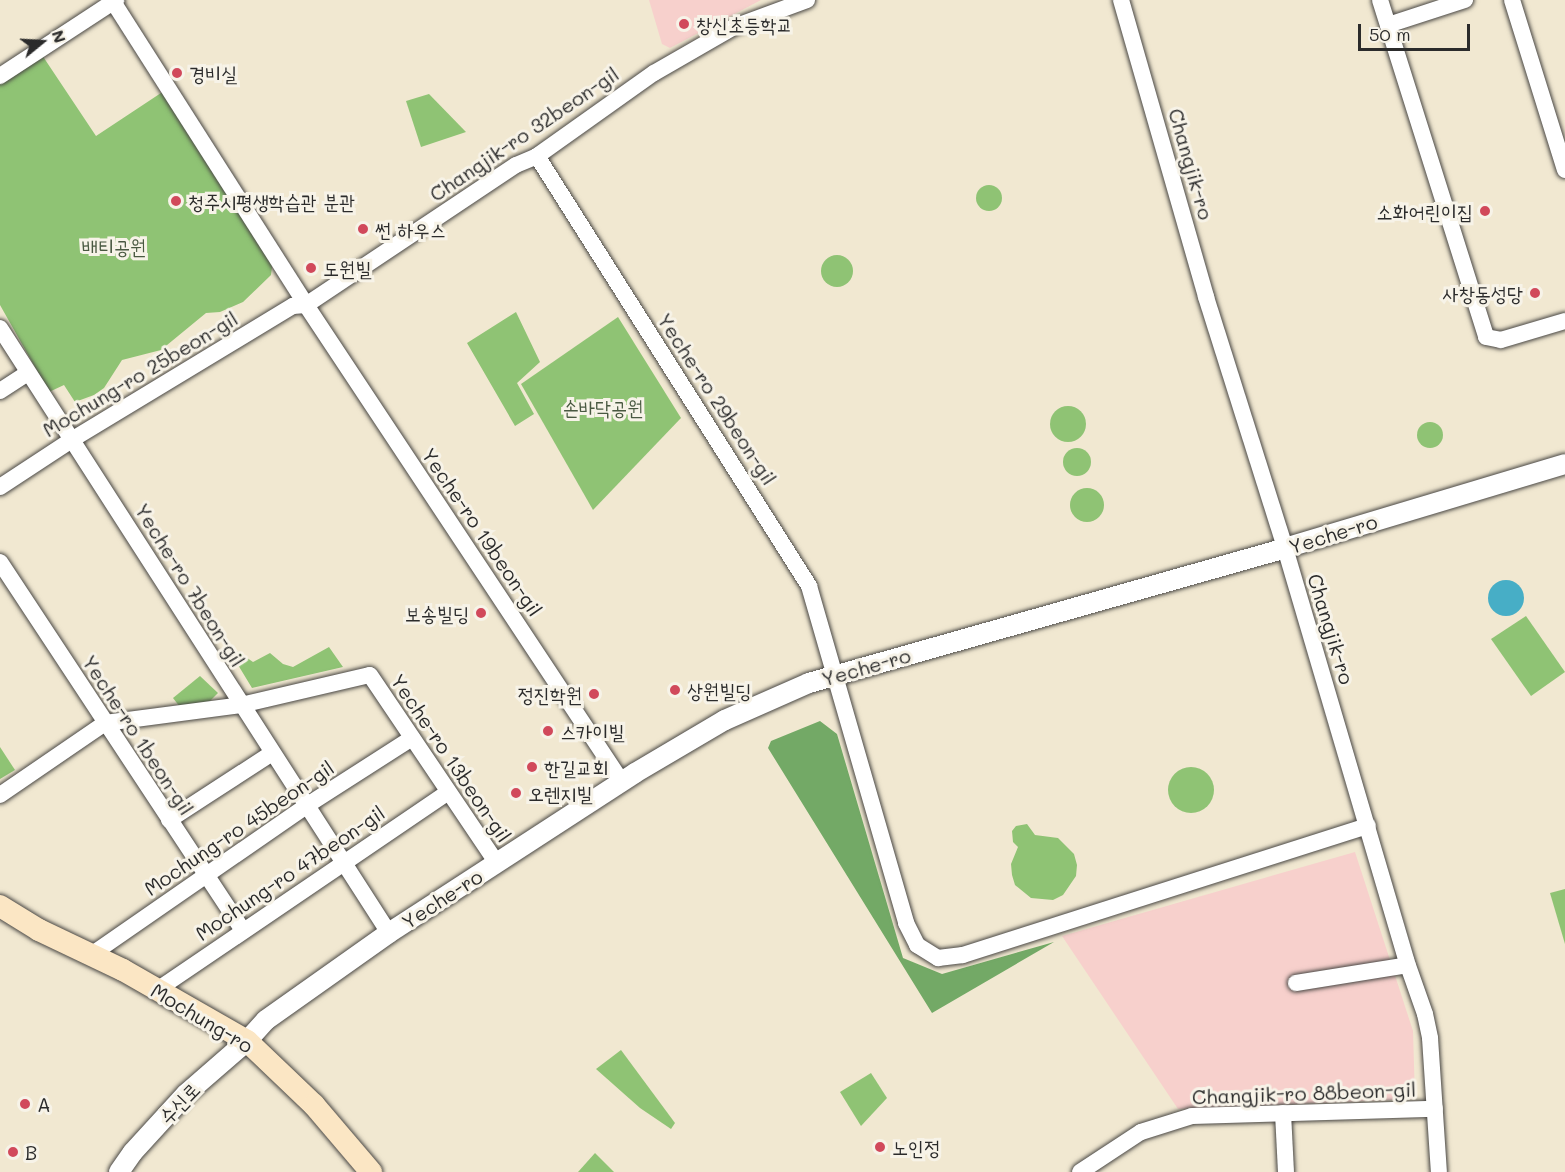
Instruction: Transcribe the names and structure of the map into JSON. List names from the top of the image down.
{
  "streets": {
    "main road": ["Mochung-ro"],
    "street": [
      "Changjik-ro 32beon-gil",
      "Changjik-ro",
      "Mochung-ro 25beon-gil",
      "Yeche-ro 29beon-gil",
      "Yeche-ro 19beon-gil",
      "Yeche-ro",
      "Yeche-ro 7beon-gil",
      "Yeche-ro 1beon-gil",
      "Yeche-ro 13beon-gil",
      "Mochung-ro 45beon-gil",
      "Mochung-ro 47beon-gil",
      "Changjik-ro 88beon-gil",
      "수신로"
    ]
  },
  "crossings": [
    ["Changjik-ro 32beon-gil", "Mochung-ro 25beon-gil"],
    ["Changjik-ro 32beon-gil", "Yeche-ro 29beon-gil"],
    ["Changjik-ro 32beon-gil", "Yeche-ro 19beon-gil"],
    ["Changjik-ro", "Yeche-ro 29beon-gil"],
    ["Changjik-ro", "Yeche-ro"],
    ["Changjik-ro", "Changjik-ro 88beon-gil"],
    ["Mochung-ro 25beon-gil", "Yeche-ro 19beon-gil"],
    ["Mochung-ro 25beon-gil", "Yeche-ro 7beon-gil"],
    ["Yeche-ro 29beon-gil", "Yeche-ro"],
    ["Yeche-ro 19beon-gil", "Yeche-ro"],
    ["Yeche-ro", "Yeche-ro 7beon-gil"],
    ["Yeche-ro", "Yeche-ro 13beon-gil"],
    ["Yeche-ro", "Mochung-ro"],
    ["Yeche-ro", "수신로"],
    ["Yeche-ro 7beon-gil", "Yeche-ro 13beon-gil"],
    ["Yeche-ro 7beon-gil", "Mochung-ro 45beon-gil"],
    ["Yeche-ro 7beon-gil", "Mochung-ro 47beon-gil"],
    ["Yeche-ro 1beon-gil", "Mochung-ro 45beon-gil"],
    ["Yeche-ro 1beon-gil", "Mochung-ro 47beon-gil"],
    ["Yeche-ro 13beon-gil", "Mochung-ro 45beon-gil"],
    ["Yeche-ro 13beon-gil", "Mochung-ro 47beon-gil"],
    ["Mochung-ro 45beon-gil", "Mochung-ro"],
    ["Mochung-ro 47beon-gil", "Mochung-ro"],
    ["Mochung-ro", "수신로"]
  ],
  "parks": ["배티공원", "손바닥공원"],
  "places": [
    "창신초등학교",
    "경비실",
    "청주시평생학습관 분관",
    "소화어린이집",
    "썬 하우스",
    "도원빌",
    "사창동성당",
    "보송빌딩",
    "상원빌딩",
    "정진학원",
    "스카이빌",
    "한길교회",
    "오렌지빌",
    "A",
    "노인정",
    "B"
  ],
  "scale_bar": "50 m",
  "north": "right"
}
